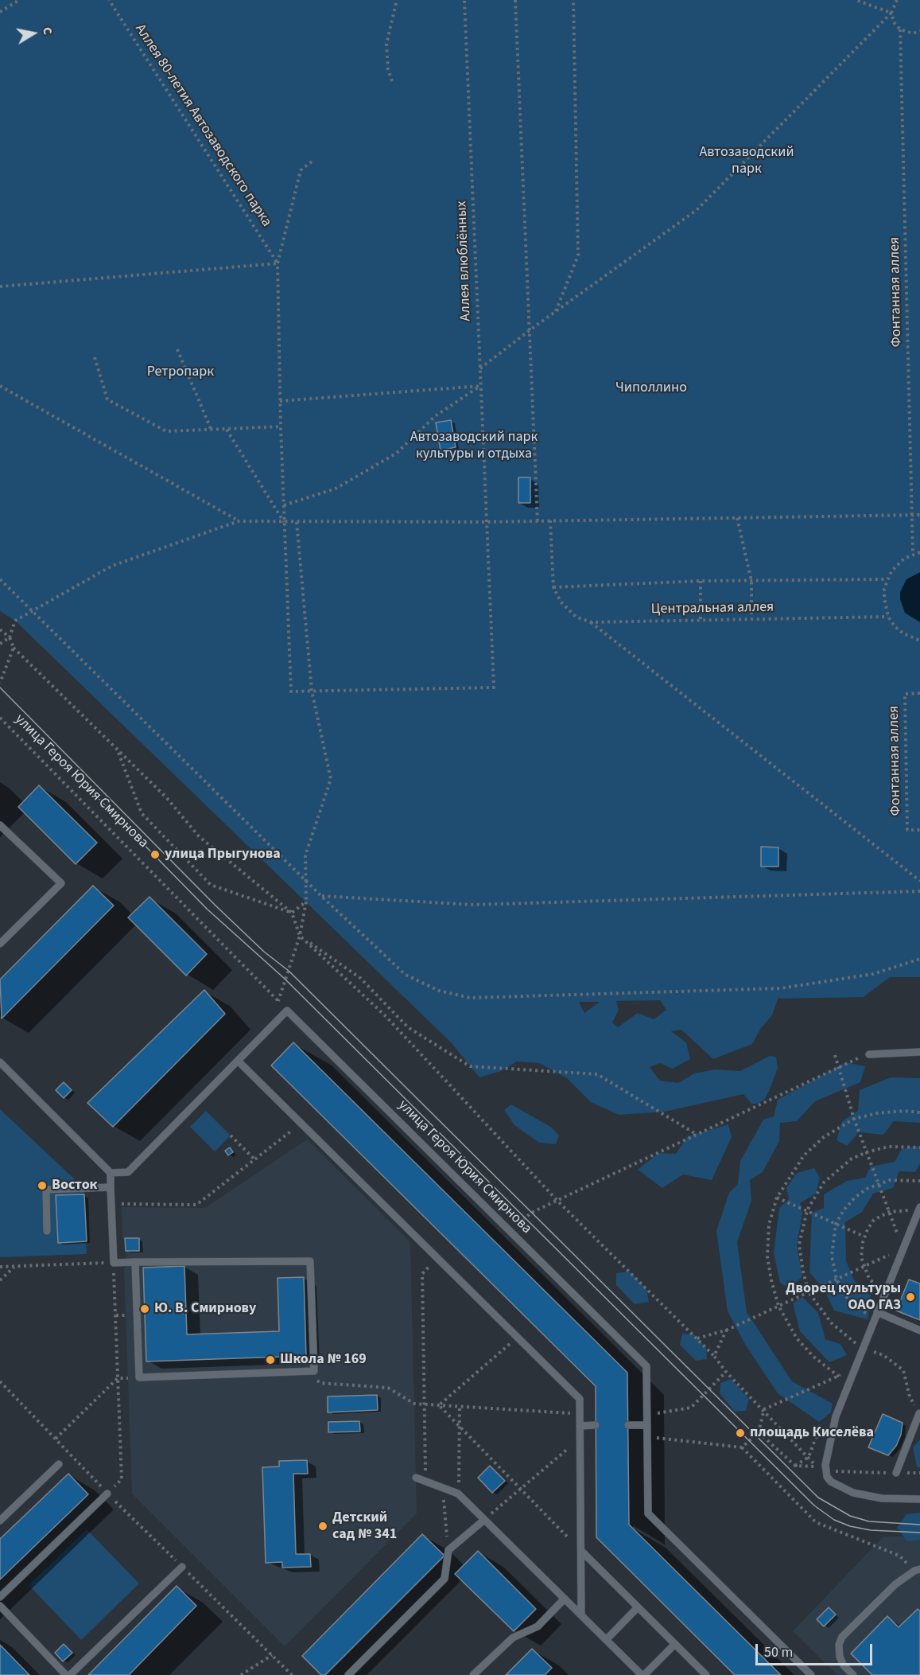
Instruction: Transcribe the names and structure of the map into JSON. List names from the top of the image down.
{
  "streets": {
    "lane": ["улица Героя Юрия Смирнова"],
    "path": [
      "Аллея 80-летия Автозаводского парка",
      "Аллея влюблённых",
      "Фонтанная аллея",
      "Центральная аллея"
    ]
  },
  "parks": [
    "Автозаводский парк",
    "Ретропарк",
    "Чиполлино",
    "Автозаводский парк культуры и отдыха"
  ],
  "places": [
    "улица Прыгунова",
    "Восток",
    "Дворец культуры ОАО ГАЗ",
    "Ю. В. Смирнову",
    "Школа № 169",
    "площадь Киселёва",
    "Детский сад № 341"
  ],
  "scale_bar": "50 m",
  "north": "right"
}
